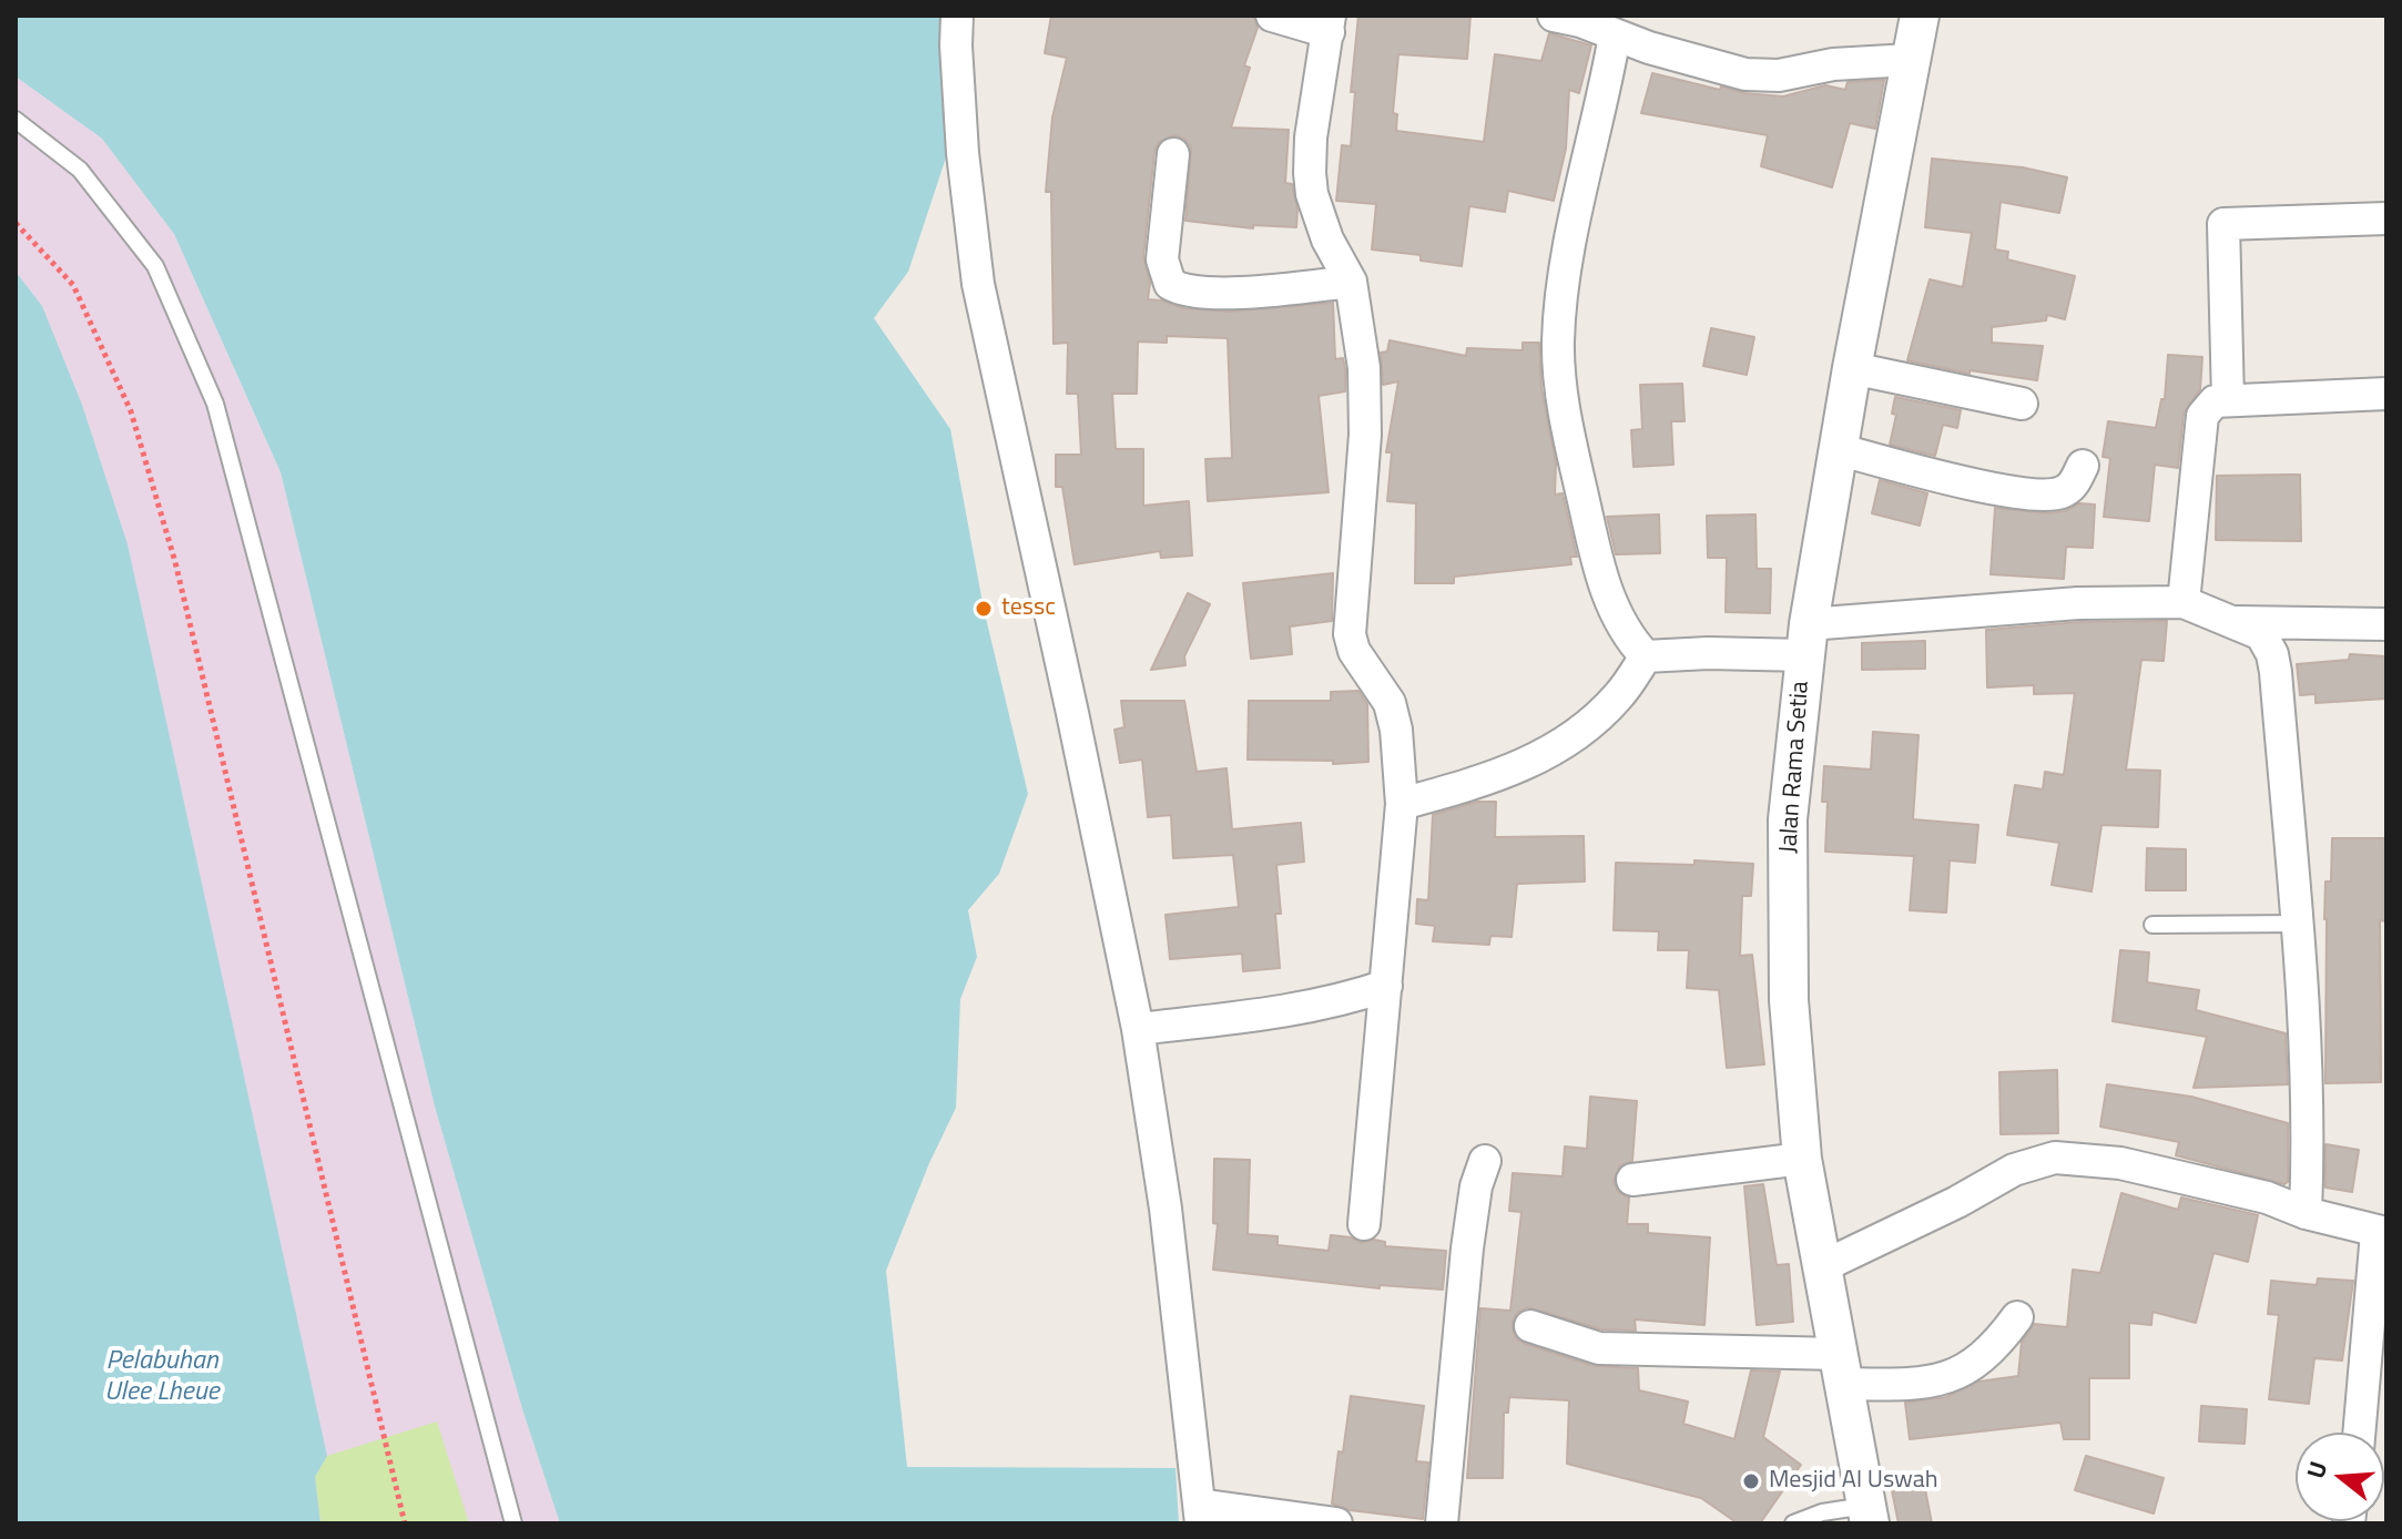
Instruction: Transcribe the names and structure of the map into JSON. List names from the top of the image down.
{
  "streets": {
    "street": ["Jalan Rama Setia"]
  },
  "water": ["Pelabuhan Ulee Lheue"],
  "places": ["tessc", "Mesjid Al Uswah"],
  "north": "left"
}
